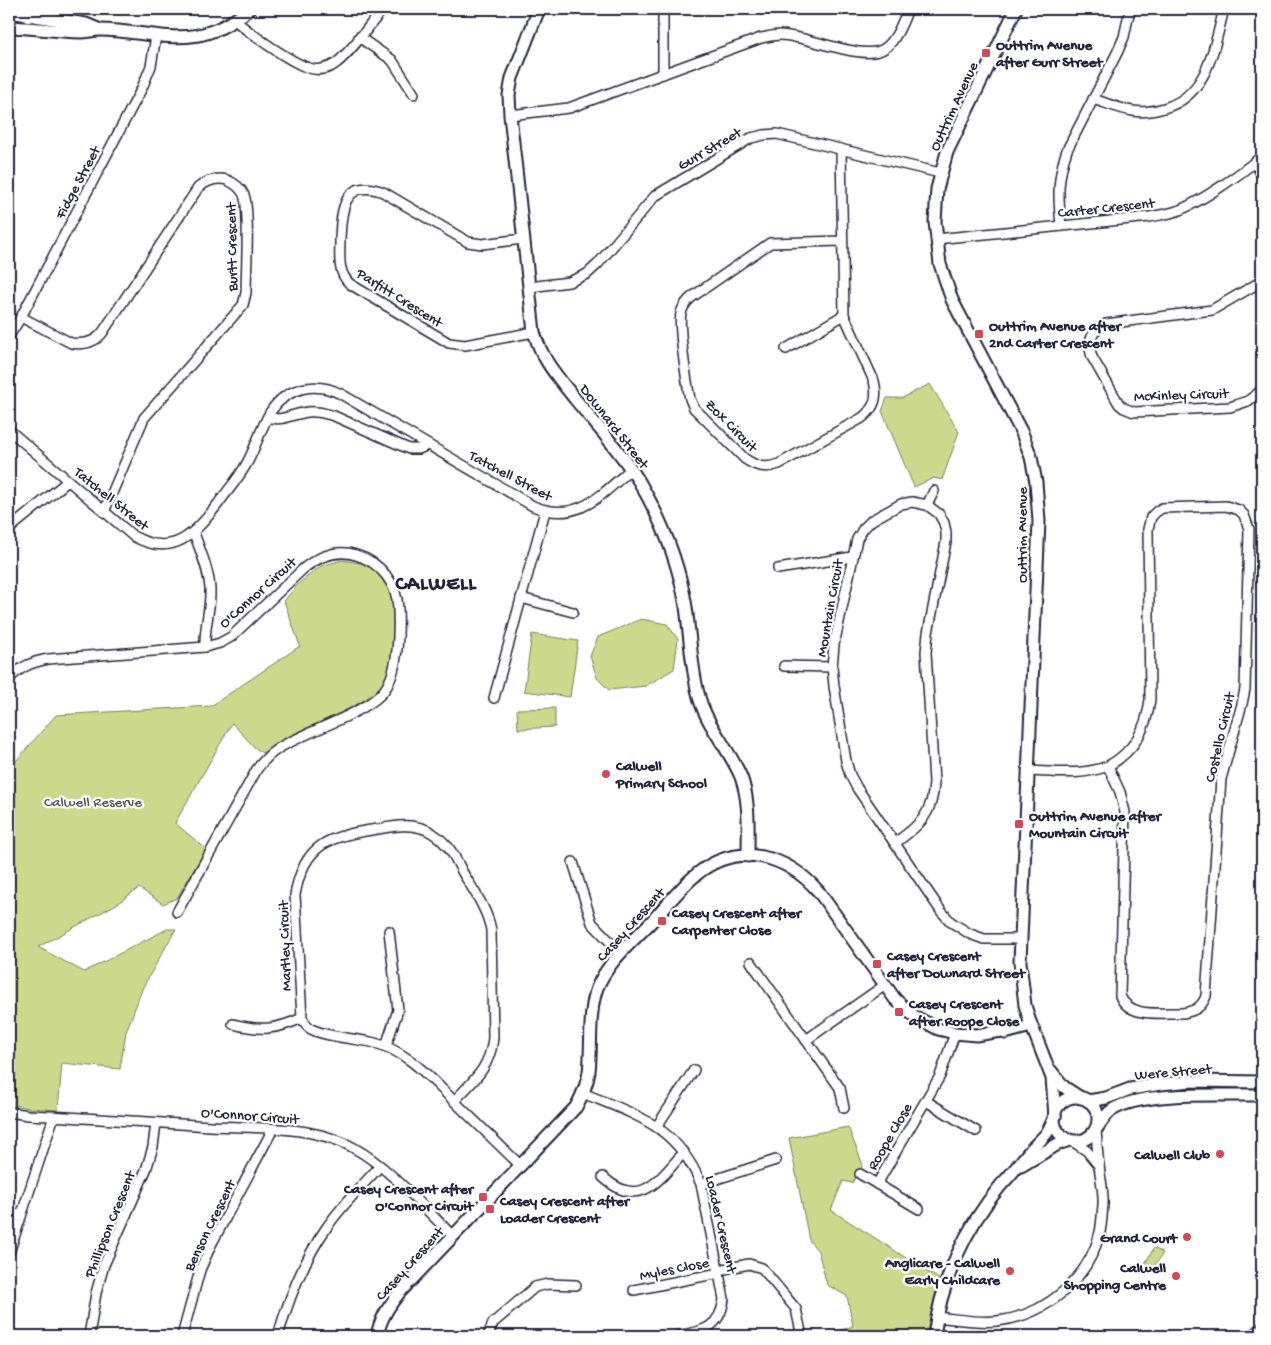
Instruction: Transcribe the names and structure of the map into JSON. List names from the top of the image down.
{
  "streets": {
    "street": [
      "Outtrim Avenue",
      "Gurr Street",
      "Fidge Street",
      "Carter Crescent",
      "Burtt Crescent",
      "Parfitt Crescent",
      "McKinley Circuit",
      "Zox Circuit",
      "Downard Street",
      "Tatchell Street",
      "O'Connor Circuit",
      "Mountain Circuit",
      "Costello Circuit",
      "Casey Crescent",
      "Martley Circuit",
      "Were Street",
      "Roope Close",
      "Phillipson Crescent",
      "Loader Crescent",
      "Benson Crescent",
      "Myles Close"
    ]
  },
  "crossings": [
    ["Outtrim Avenue", "Gurr Street"],
    ["Outtrim Avenue", "Carter Crescent"],
    ["Outtrim Avenue", "Mountain Circuit"],
    ["Outtrim Avenue", "Costello Circuit"],
    ["Outtrim Avenue", "Casey Crescent"],
    ["Outtrim Avenue", "Were Street"],
    ["Gurr Street", "Zox Circuit"],
    ["Gurr Street", "Downard Street"],
    ["Fidge Street", "Burtt Crescent"],
    ["Burtt Crescent", "Tatchell Street"],
    ["Parfitt Crescent", "Downard Street"],
    ["Downard Street", "Tatchell Street"],
    ["Downard Street", "Casey Crescent"],
    ["O'Connor Circuit", "Casey Crescent"],
    ["O'Connor Circuit", "Phillipson Crescent"],
    ["O'Connor Circuit", "Benson Crescent"],
    ["Casey Crescent", "Roope Close"],
    ["Casey Crescent", "Loader Crescent"],
    ["Loader Crescent", "Myles Close"]
  ],
  "districts": ["CALWELL"],
  "parks": ["Calwell Reserve"],
  "places": {
    "transit": [
      "Outtrim Avenue after Gurr Street",
      "Outtrim Avenue after 2nd Carter Crescent",
      "Outtrim Avenue after Mountain Circuit",
      "Casey Crescent after Carpenter Close",
      "Casey Crescent after Downard Street",
      "Casey Crescent after Roope Close",
      "Casey Crescent after O'Connor Circuit",
      "Casey Crescent after Loader Crescent"
    ],
    "other": [
      "Calwell Primary School",
      "Calwell Club",
      "Grand Court",
      "Anglicare - Calwell Early Childcare",
      "Calwell Shopping Centre"
    ]
  }
}
